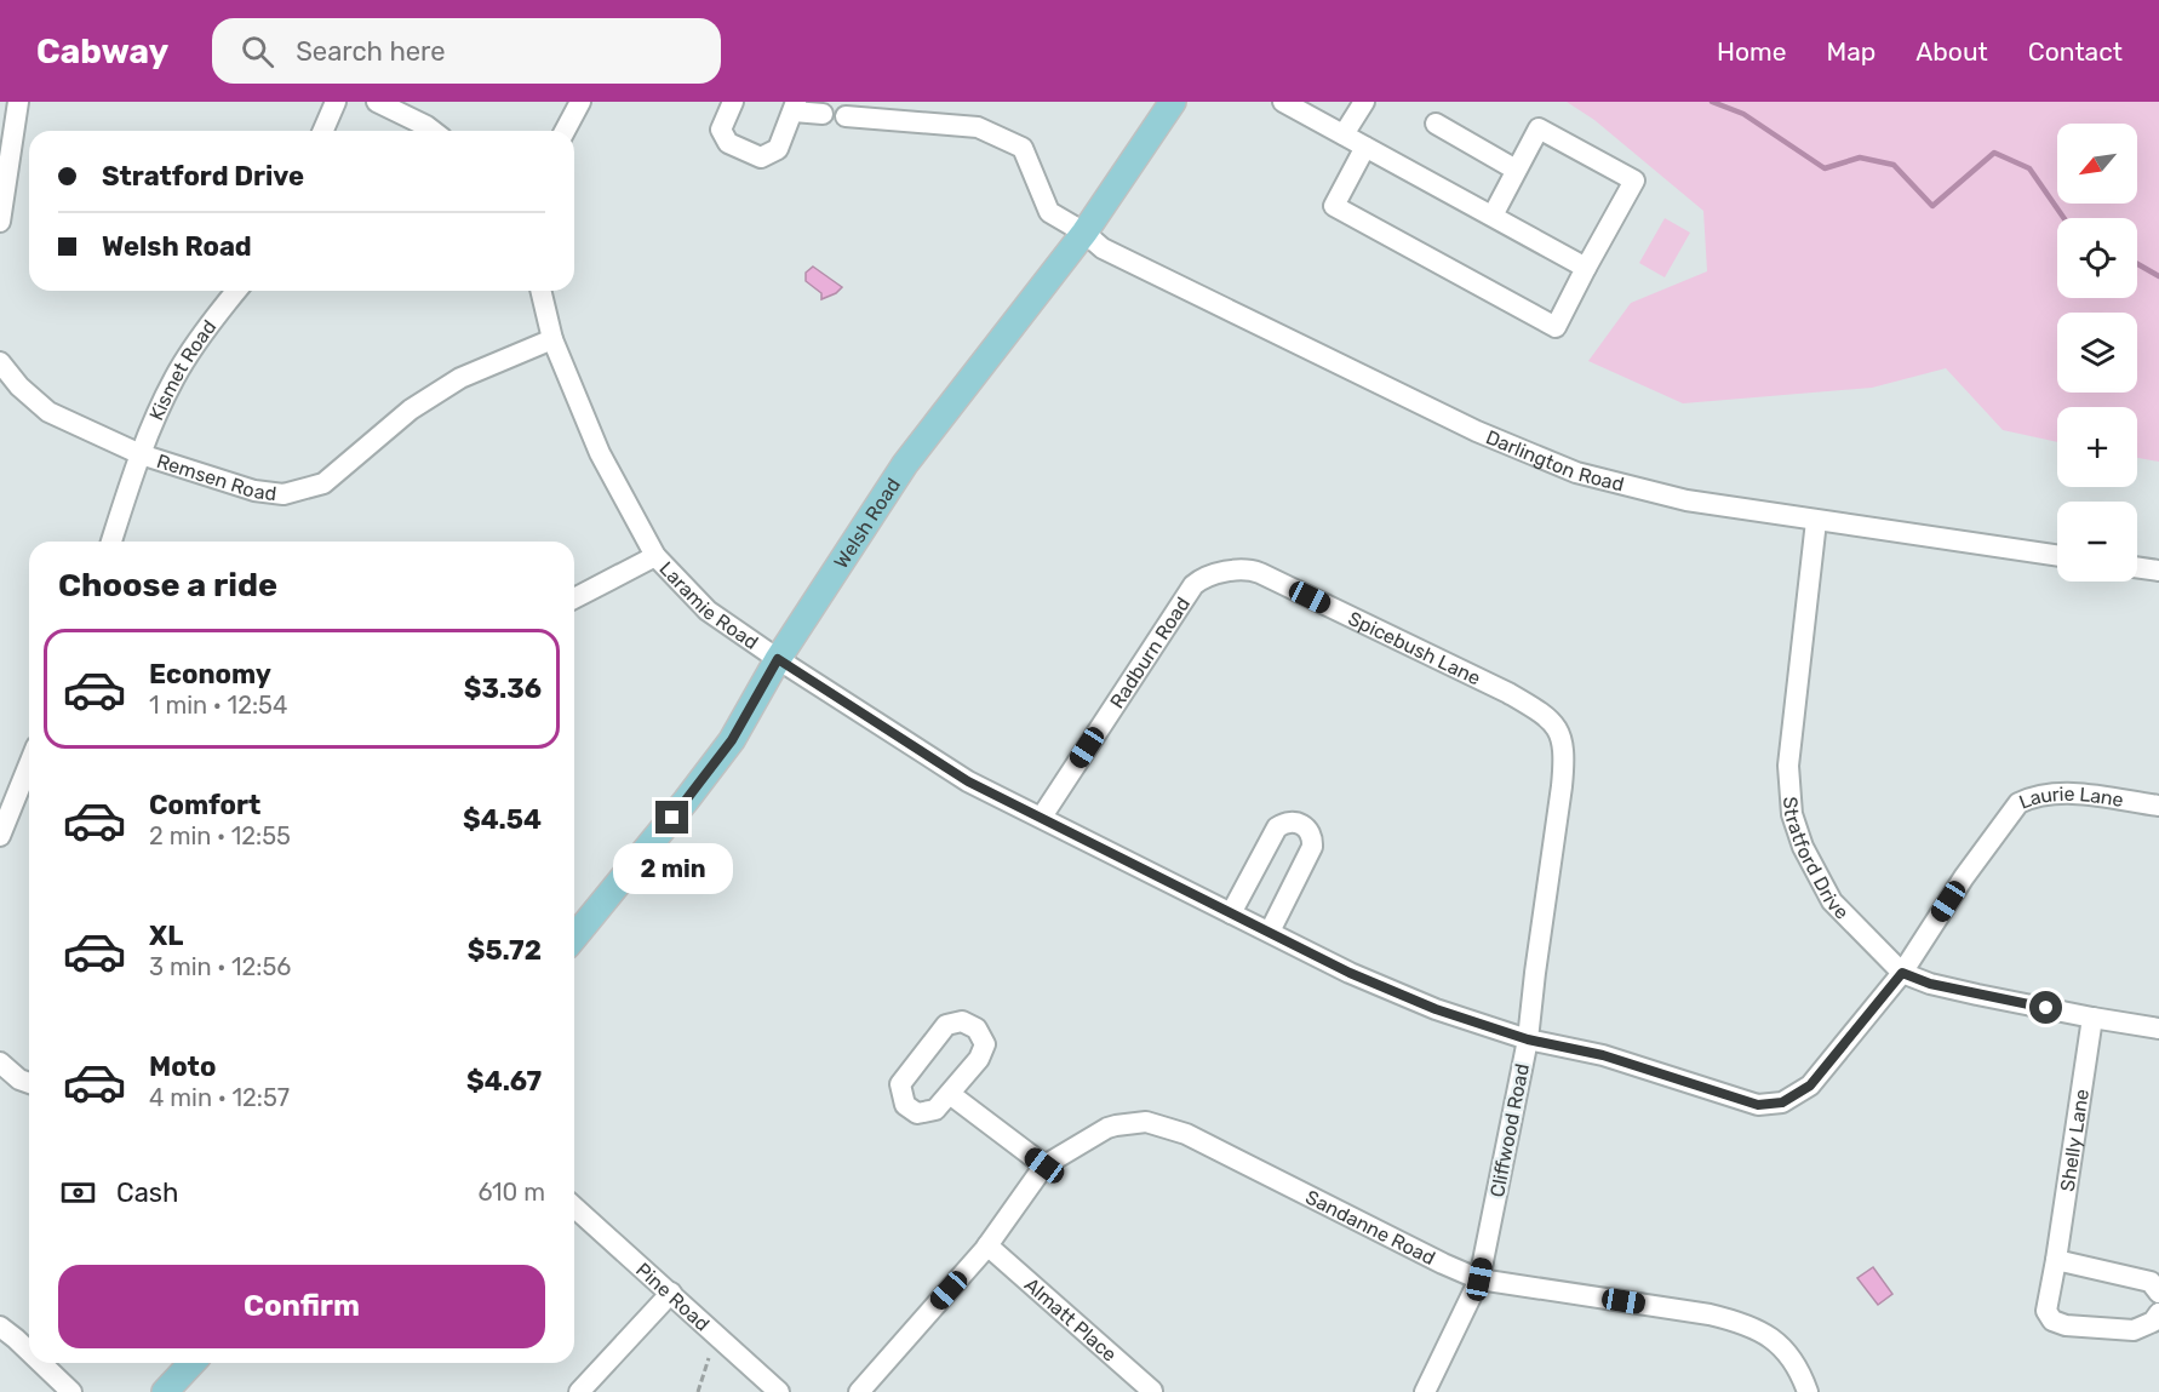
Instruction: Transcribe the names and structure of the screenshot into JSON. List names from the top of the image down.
{
  "streets": {
    "main road": ["Welsh Road"],
    "street": [
      "Kismet Road",
      "Darlington Road",
      "Remsen Road",
      "Laramie Road",
      "Spicebush Lane",
      "Radburn Road",
      "Laurie Lane",
      "Stratford Drive",
      "Cliffwood Road",
      "Shelly Lane",
      "Sandanne Road",
      "Pine Road",
      "Almatt Place"
    ]
  },
  "crossings": [
    ["Kismet Road", "Remsen Road"],
    ["Darlington Road", "Welsh Road"],
    ["Darlington Road", "Stratford Drive"],
    ["Remsen Road", "Laramie Road"],
    ["Welsh Road", "Laramie Road"],
    ["Laramie Road", "Radburn Road"],
    ["Laramie Road", "Laurie Lane"],
    ["Laramie Road", "Stratford Drive"],
    ["Laramie Road", "Cliffwood Road"],
    ["Spicebush Lane", "Radburn Road"],
    ["Spicebush Lane", "Cliffwood Road"],
    ["Laurie Lane", "Stratford Drive"],
    ["Stratford Drive", "Shelly Lane"],
    ["Cliffwood Road", "Sandanne Road"]
  ],
  "north": "bottom left",
  "page": {
    "header": "Cabway",
    "search": "Search here",
    "nav": [
      "Home",
      "Map",
      "About",
      "Contact"
    ],
    "map_buttons": ["+", "−"],
    "banner": ["Stratford Drive", "Welsh Road"],
    "heading": "Choose a ride",
    "list": [
      {
        "name": "Economy",
        "note": "1 min · 12:54",
        "value": "$3.36"
      },
      {
        "name": "Comfort",
        "note": "2 min · 12:55",
        "value": "$4.54"
      },
      {
        "name": "XL",
        "note": "3 min · 12:56",
        "value": "$5.72"
      },
      {
        "name": "Moto",
        "note": "4 min · 12:57",
        "value": "$4.67"
      }
    ],
    "bubble": "2 min",
    "pay": ["Cash", "610 m"],
    "buttons": "Confirm"
  }
}
